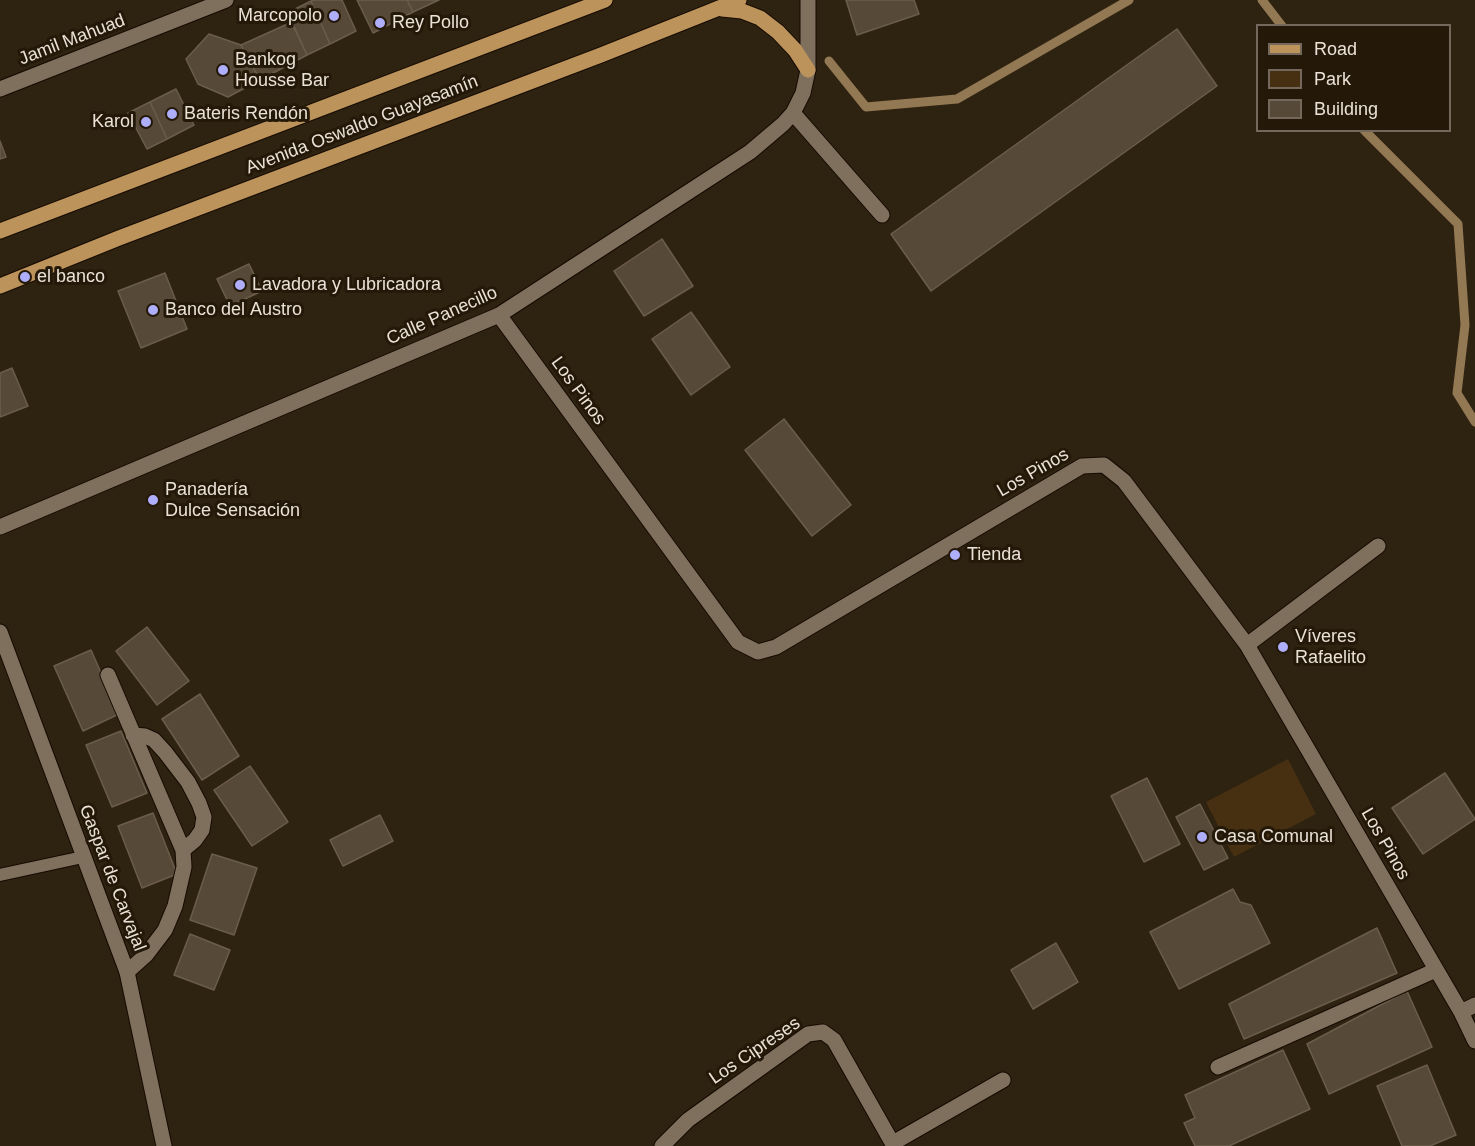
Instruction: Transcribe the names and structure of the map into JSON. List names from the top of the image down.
{
  "streets": {
    "main road": ["Avenida Oswaldo Guayasamín"],
    "street": [
      "Jamil Mahuad",
      "Calle Panecillo",
      "Los Pinos",
      "Gaspar de Carvajal",
      "Los Cipreses"
    ]
  },
  "crossings": [
    ["Calle Panecillo", "Los Pinos"]
  ],
  "places": [
    "Marcopolo",
    "Rey Pollo",
    "Bankog Housse Bar",
    "Bateris Rendón",
    "Karol",
    "el banco",
    "Lavadora y Lubricadora",
    "Banco del Austro",
    "Panadería Dulce Sensación",
    "Tienda",
    "Víveres Rafaelito",
    "Casa Comunal"
  ],
  "legend": ["Road", "Park", "Building"]
}
